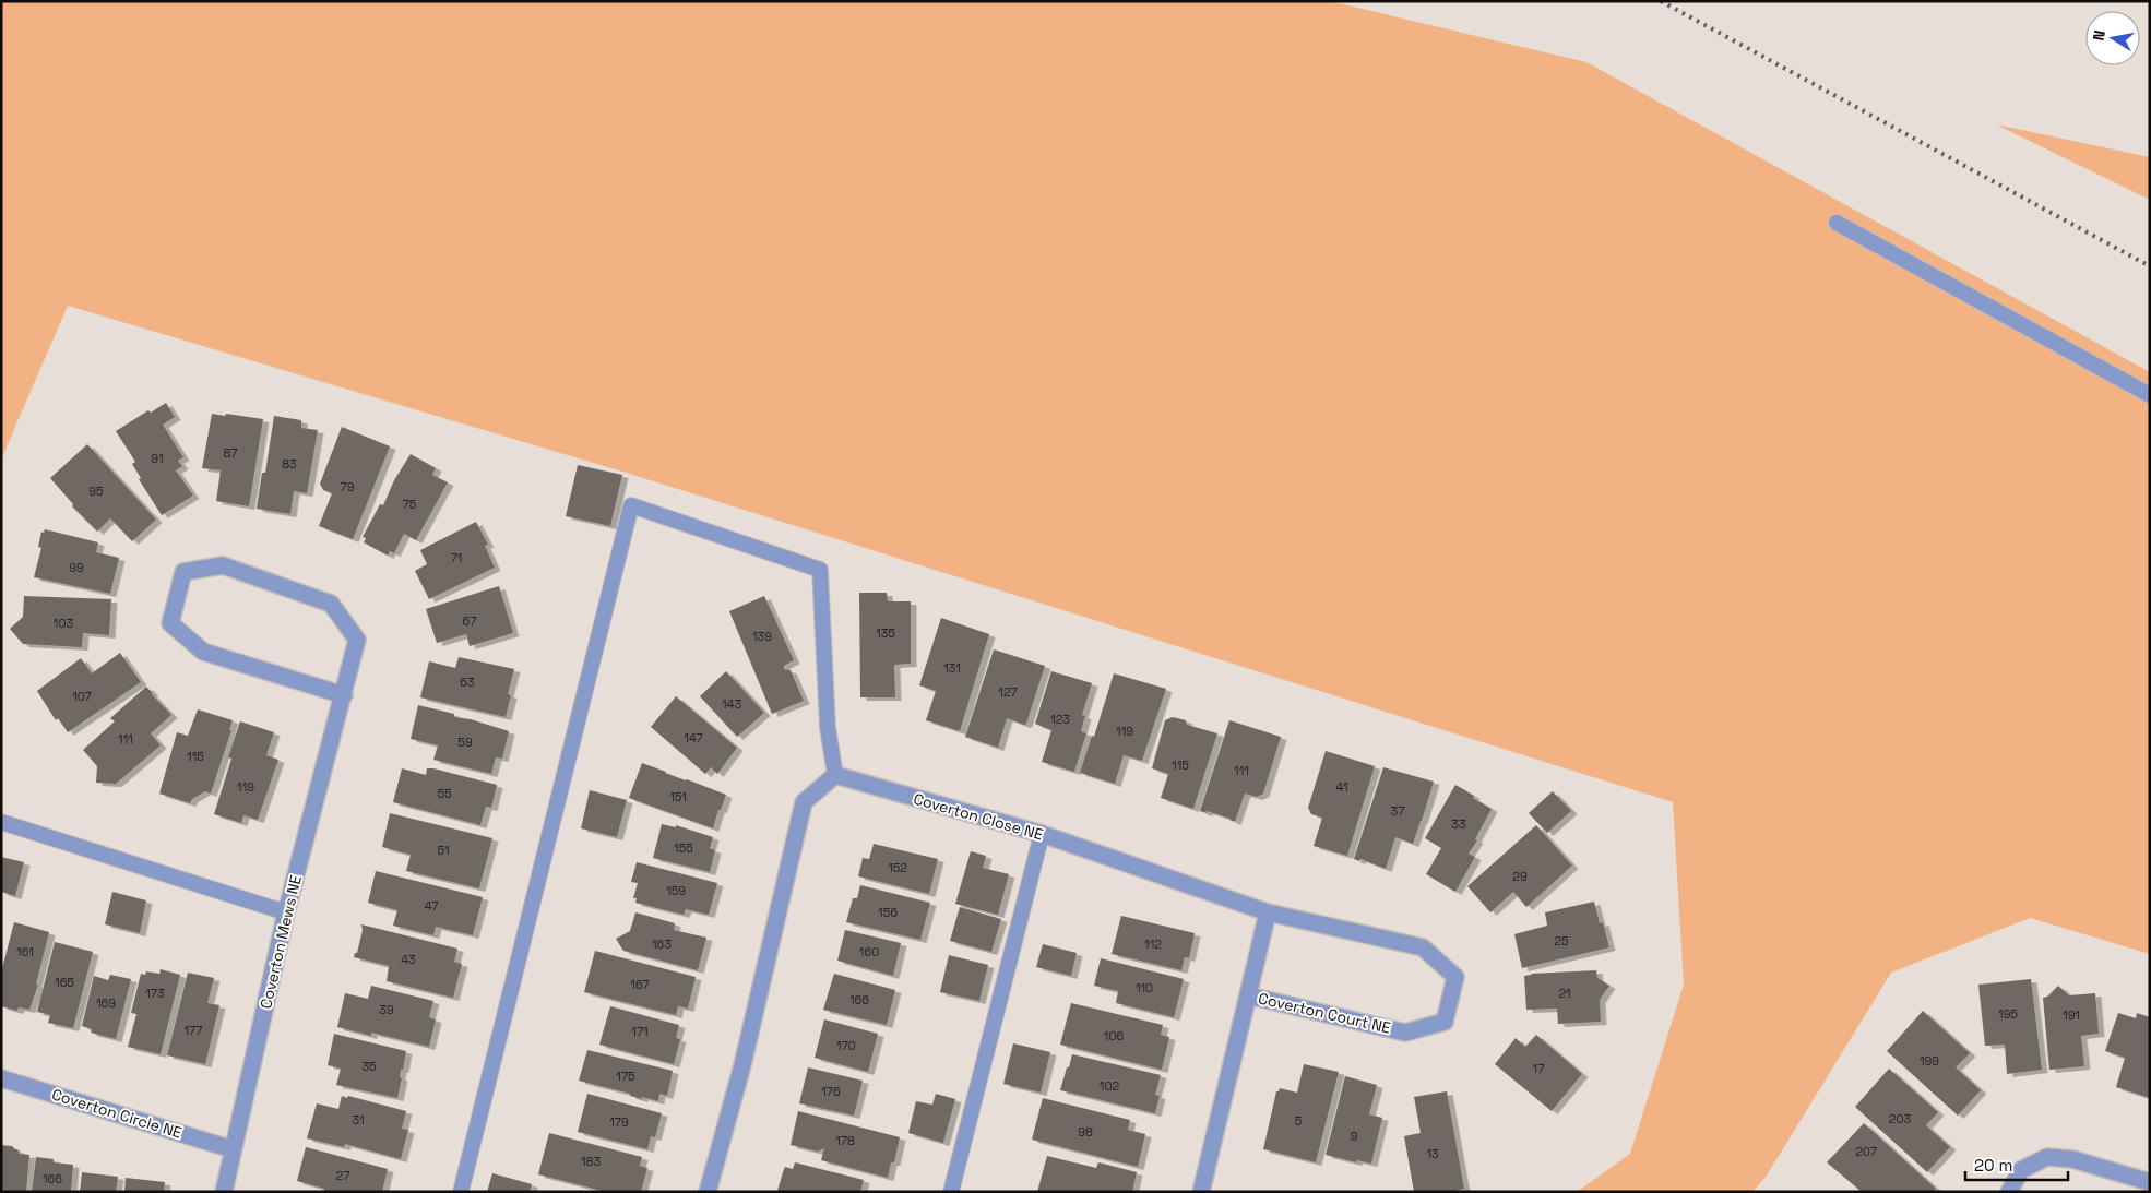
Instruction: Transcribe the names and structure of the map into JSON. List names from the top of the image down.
{
  "streets": {
    "street": [
      "Coverton Close NE",
      "Coverton Mews NE",
      "Coverton Court NE",
      "Coverton Circle NE"
    ]
  },
  "crossings": [
    ["Coverton Close NE", "Coverton Court NE"],
    ["Coverton Mews NE", "Coverton Circle NE"]
  ],
  "house_numbers": [
    "87",
    "91",
    "83",
    "79",
    "95",
    "75",
    "71",
    "99",
    "67",
    "103",
    "135",
    "139",
    "131",
    "63",
    "127",
    "107",
    "143",
    "123",
    "119",
    "147",
    "111",
    "59",
    "115",
    "115",
    "111",
    "119",
    "41",
    "55",
    "151",
    "37",
    "33",
    "155",
    "51",
    "152",
    "29",
    "159",
    "47",
    "156",
    "25",
    "163",
    "112",
    "161",
    "160",
    "43",
    "165",
    "167",
    "110",
    "173",
    "21",
    "166",
    "169",
    "39",
    "195",
    "191",
    "177",
    "171",
    "106",
    "170",
    "199",
    "35",
    "17",
    "175",
    "102",
    "176",
    "203",
    "31",
    "5",
    "179",
    "98",
    "9",
    "178",
    "207",
    "13",
    "183",
    "27",
    "166"
  ],
  "scale_bar": "20 m",
  "north": "left"
}
